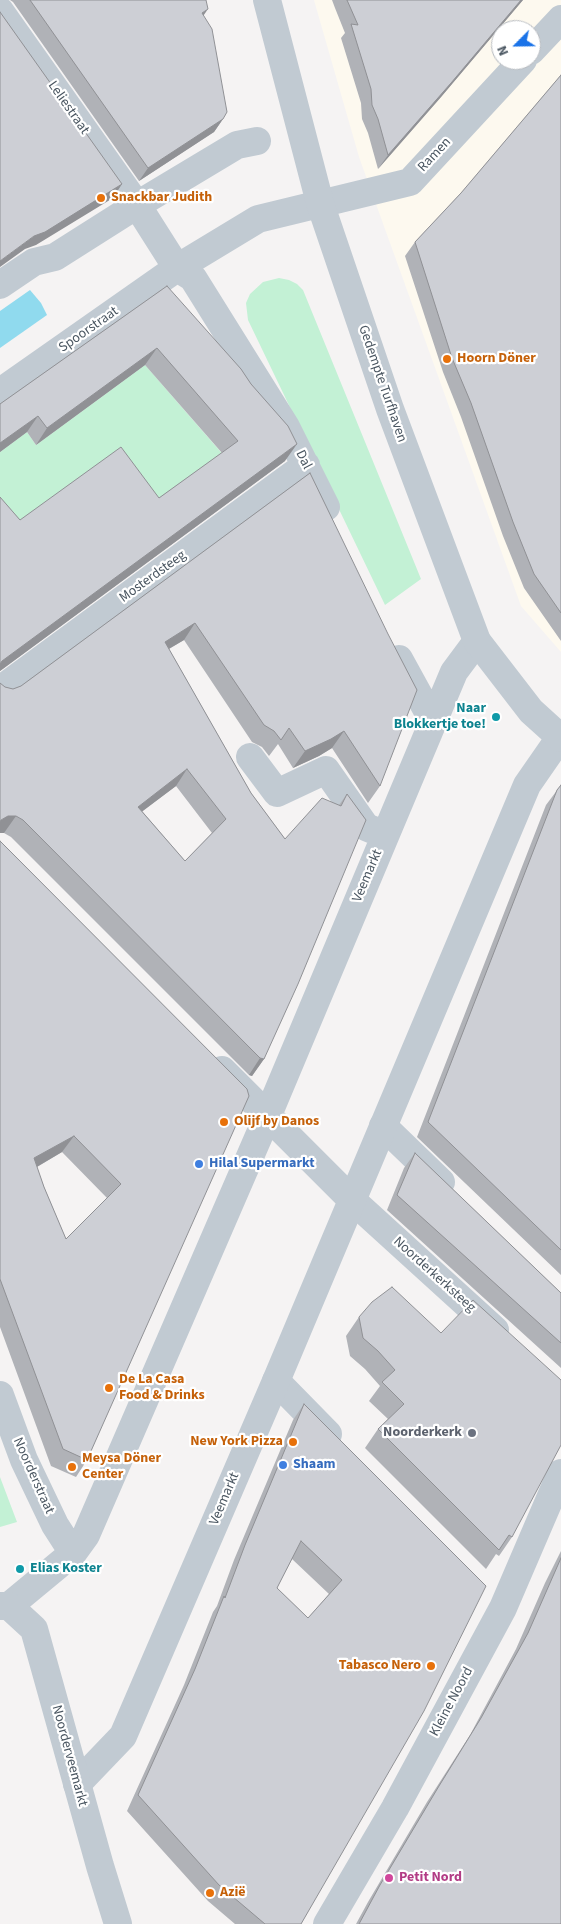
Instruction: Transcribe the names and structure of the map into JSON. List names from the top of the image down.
{
  "streets": {
    "street": [
      "Leliestraat",
      "Ramen",
      "Spoorstraat",
      "Gedempte Turfhaven",
      "Dal",
      "Mosterdsteeg",
      "Veemarkt",
      "Noorderkerksteeg",
      "Noorderstraat",
      "Kleine Noord",
      "Noorderveemarkt"
    ]
  },
  "crossings": [
    ["Ramen", "Spoorstraat"],
    ["Ramen", "Gedempte Turfhaven"],
    ["Spoorstraat", "Gedempte Turfhaven"],
    ["Spoorstraat", "Dal"],
    ["Gedempte Turfhaven", "Veemarkt"],
    ["Dal", "Mosterdsteeg"],
    ["Veemarkt", "Noorderkerksteeg"],
    ["Veemarkt", "Noorderstraat"],
    ["Veemarkt", "Noorderveemarkt"]
  ],
  "places": [
    "Snackbar Judith",
    "Hoorn Döner",
    "Naar Blokkertje toe!",
    "Olijf by Danos",
    "Hilal Supermarkt",
    "De La Casa Food & Drinks",
    "Noorderkerk",
    "New York Pizza",
    "Shaam",
    "Meysa Döner Center",
    "Elias Koster",
    "Tabasco Nero",
    "Petit Nord",
    "Azië"
  ],
  "north": "bottom left"
}
